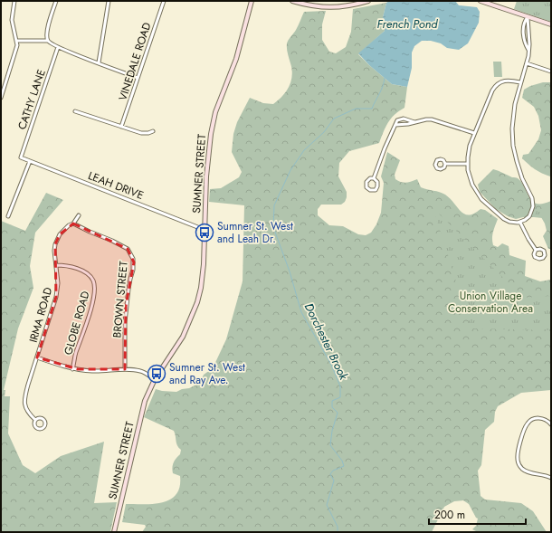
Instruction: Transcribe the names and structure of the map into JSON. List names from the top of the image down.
{
  "streets": {
    "main road": ["SUMNER STREET"],
    "street": [
      "VINEDALE ROAD",
      "CATHY LANE",
      "LEAH DRIVE",
      "BROWN STREET",
      "IRMA ROAD",
      "GLOBE ROAD"
    ]
  },
  "crossings": [
    ["CATHY LANE", "LEAH DRIVE"],
    ["SUMNER STREET", "LEAH DRIVE"],
    ["BROWN STREET", "IRMA ROAD"],
    ["IRMA ROAD", "GLOBE ROAD"]
  ],
  "water": ["French Pond", "Dorchester Brook"],
  "parks": ["Union Village Conservation Area"],
  "places": {
    "bus stop": ["Sumner St. West and Leah Dr.", "Sumner St. West and Ray Ave."]
  },
  "scale_bar": "200 m"
}
